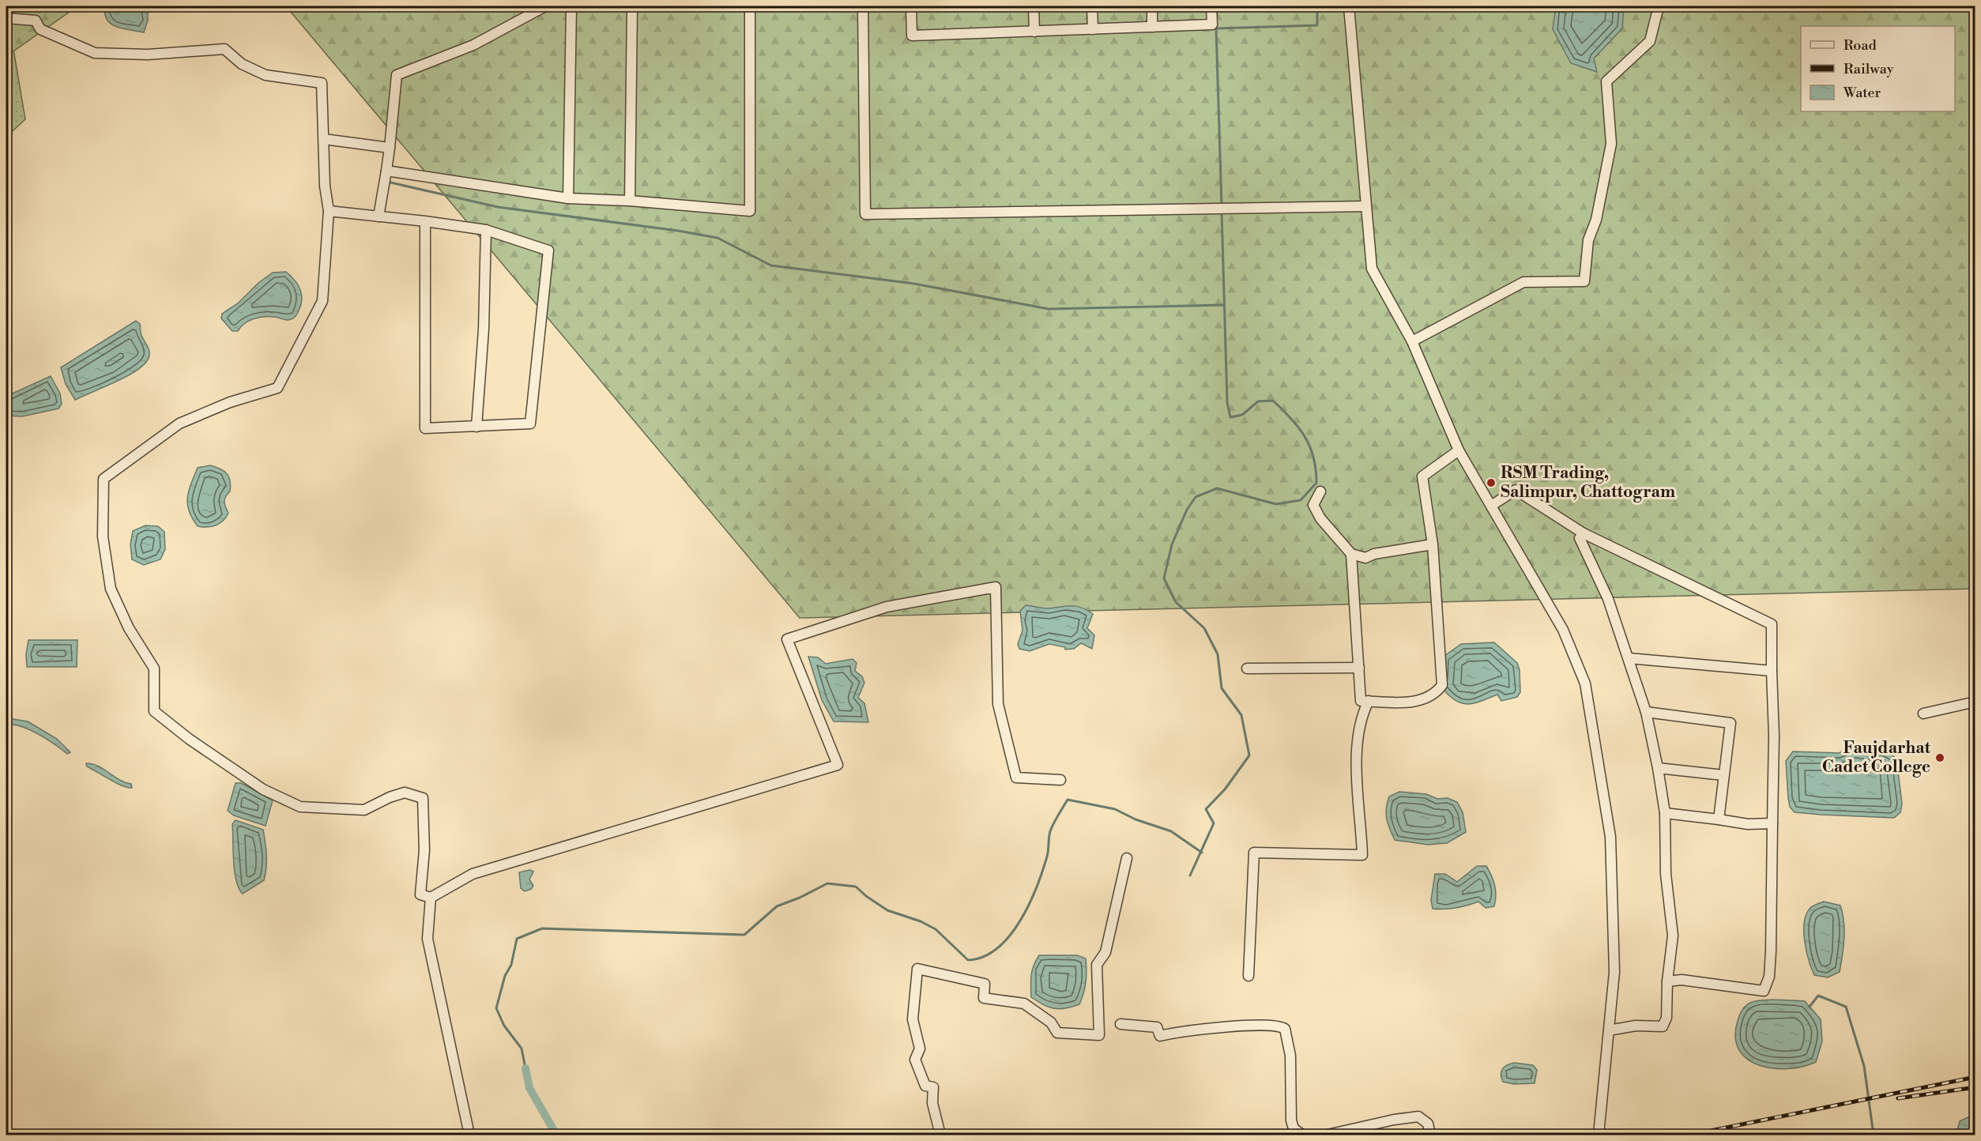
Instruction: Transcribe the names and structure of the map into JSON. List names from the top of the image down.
{
  "places": ["RSM Trading, Salimpur, Chattogram", "Faujdarhat Cadet College"],
  "legend": ["Road", "Railway", "Water"]
}
